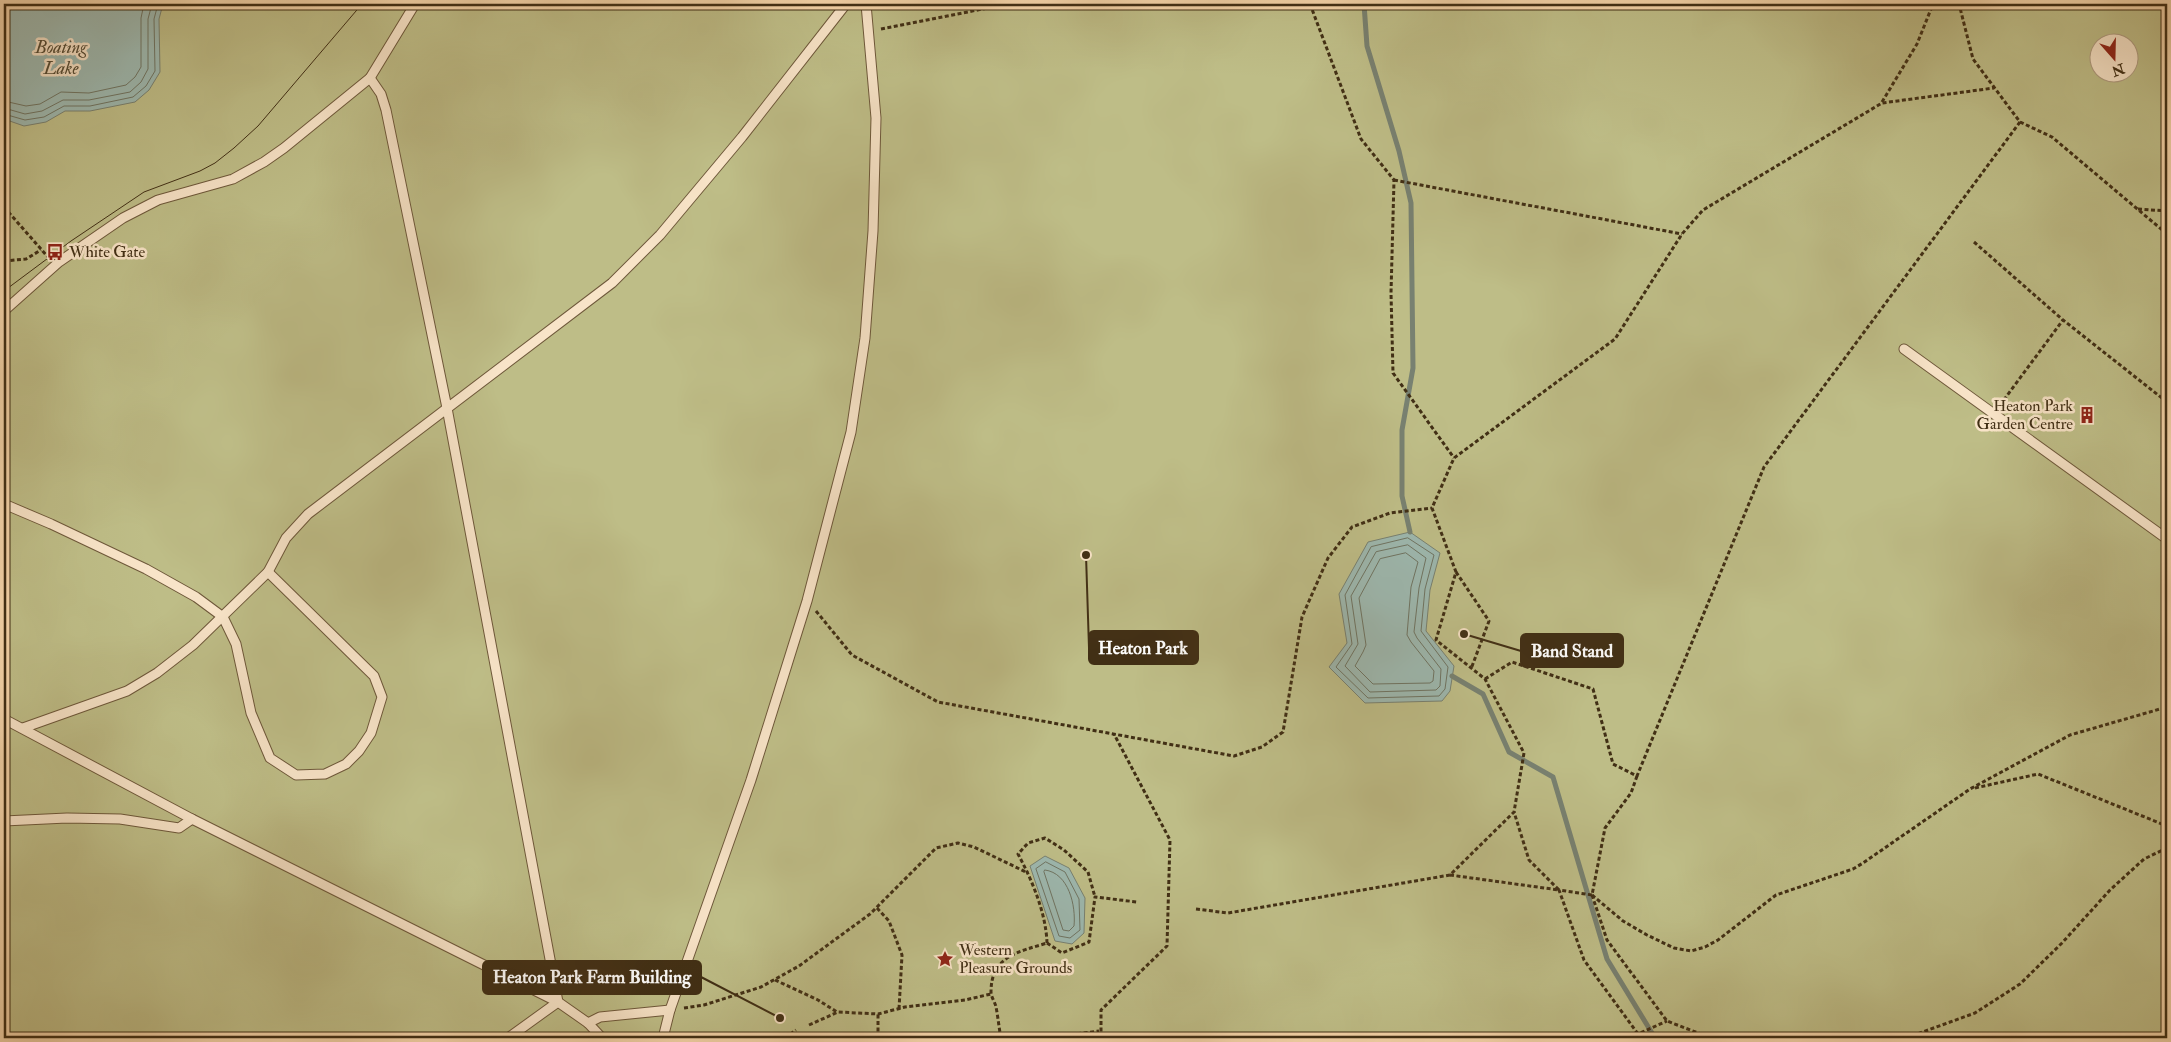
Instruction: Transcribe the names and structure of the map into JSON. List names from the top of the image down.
{
  "water": ["Boating Lake"],
  "places": {
    "bus stop": ["White Gate"],
    "building": ["Heaton Park Garden Centre"],
    "other": ["Heaton Park", "Band Stand", "Heaton Park Farm Building"],
    "place": ["Western Pleasure Grounds"]
  },
  "north": "bottom"
}
